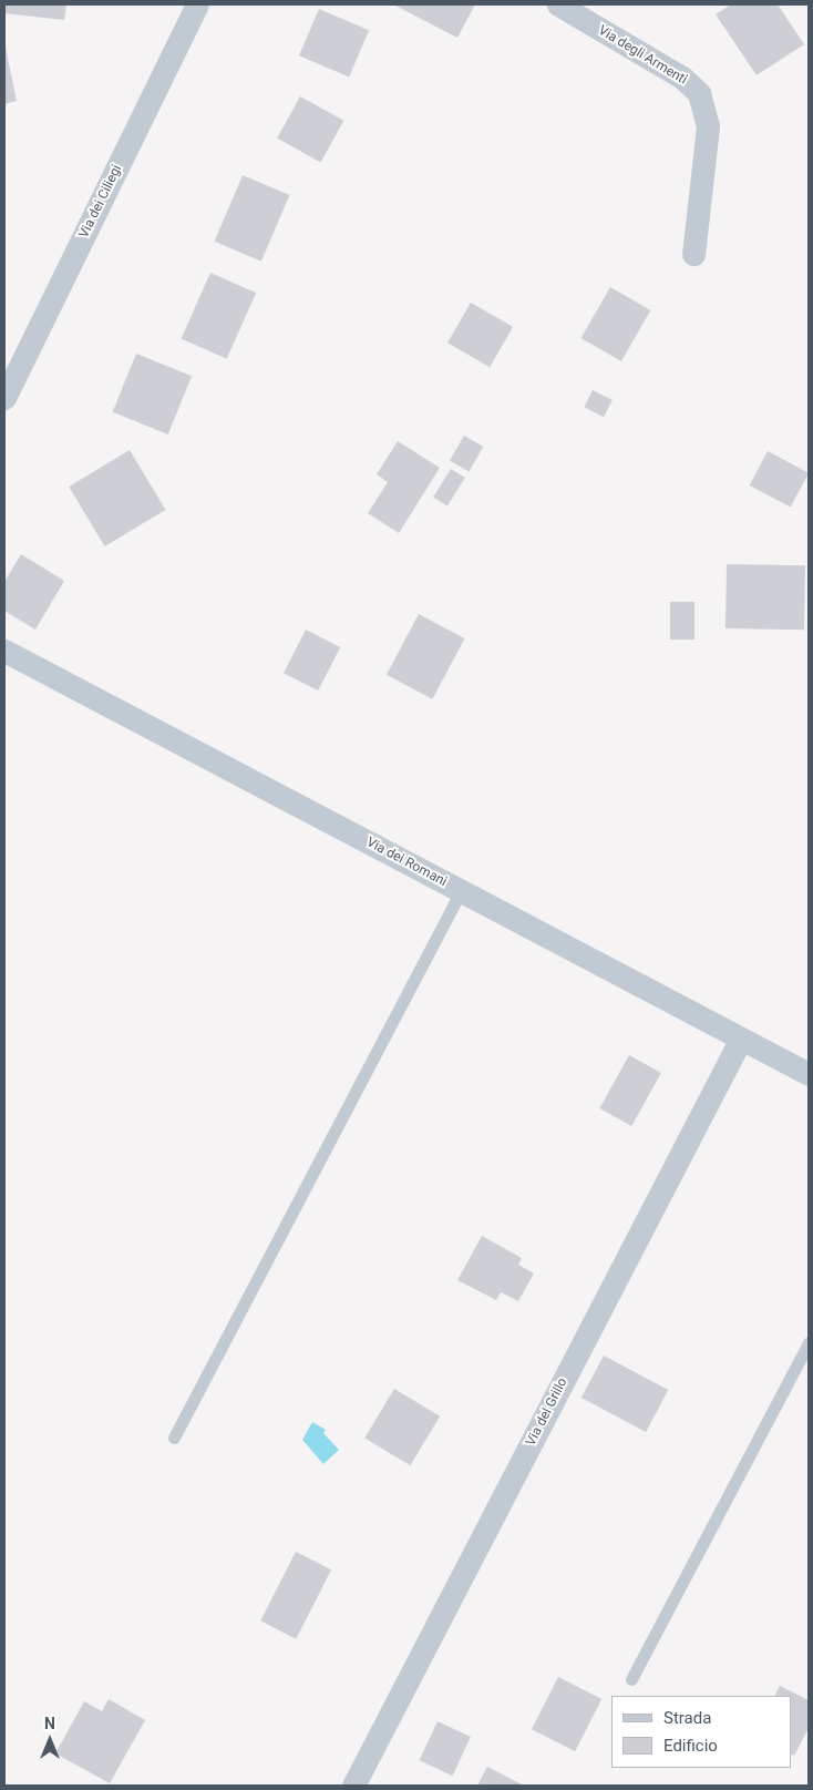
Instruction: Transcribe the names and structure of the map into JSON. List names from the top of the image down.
{
  "streets": {
    "street": [
      "Via degli Armenti",
      "Via dei Ciliegi",
      "Via dei Romani",
      "Via del Grillo"
    ]
  },
  "crossings": [
    ["Via dei Romani", "Via del Grillo"]
  ],
  "legend": ["Strada", "Edificio"],
  "north": "top"
}
